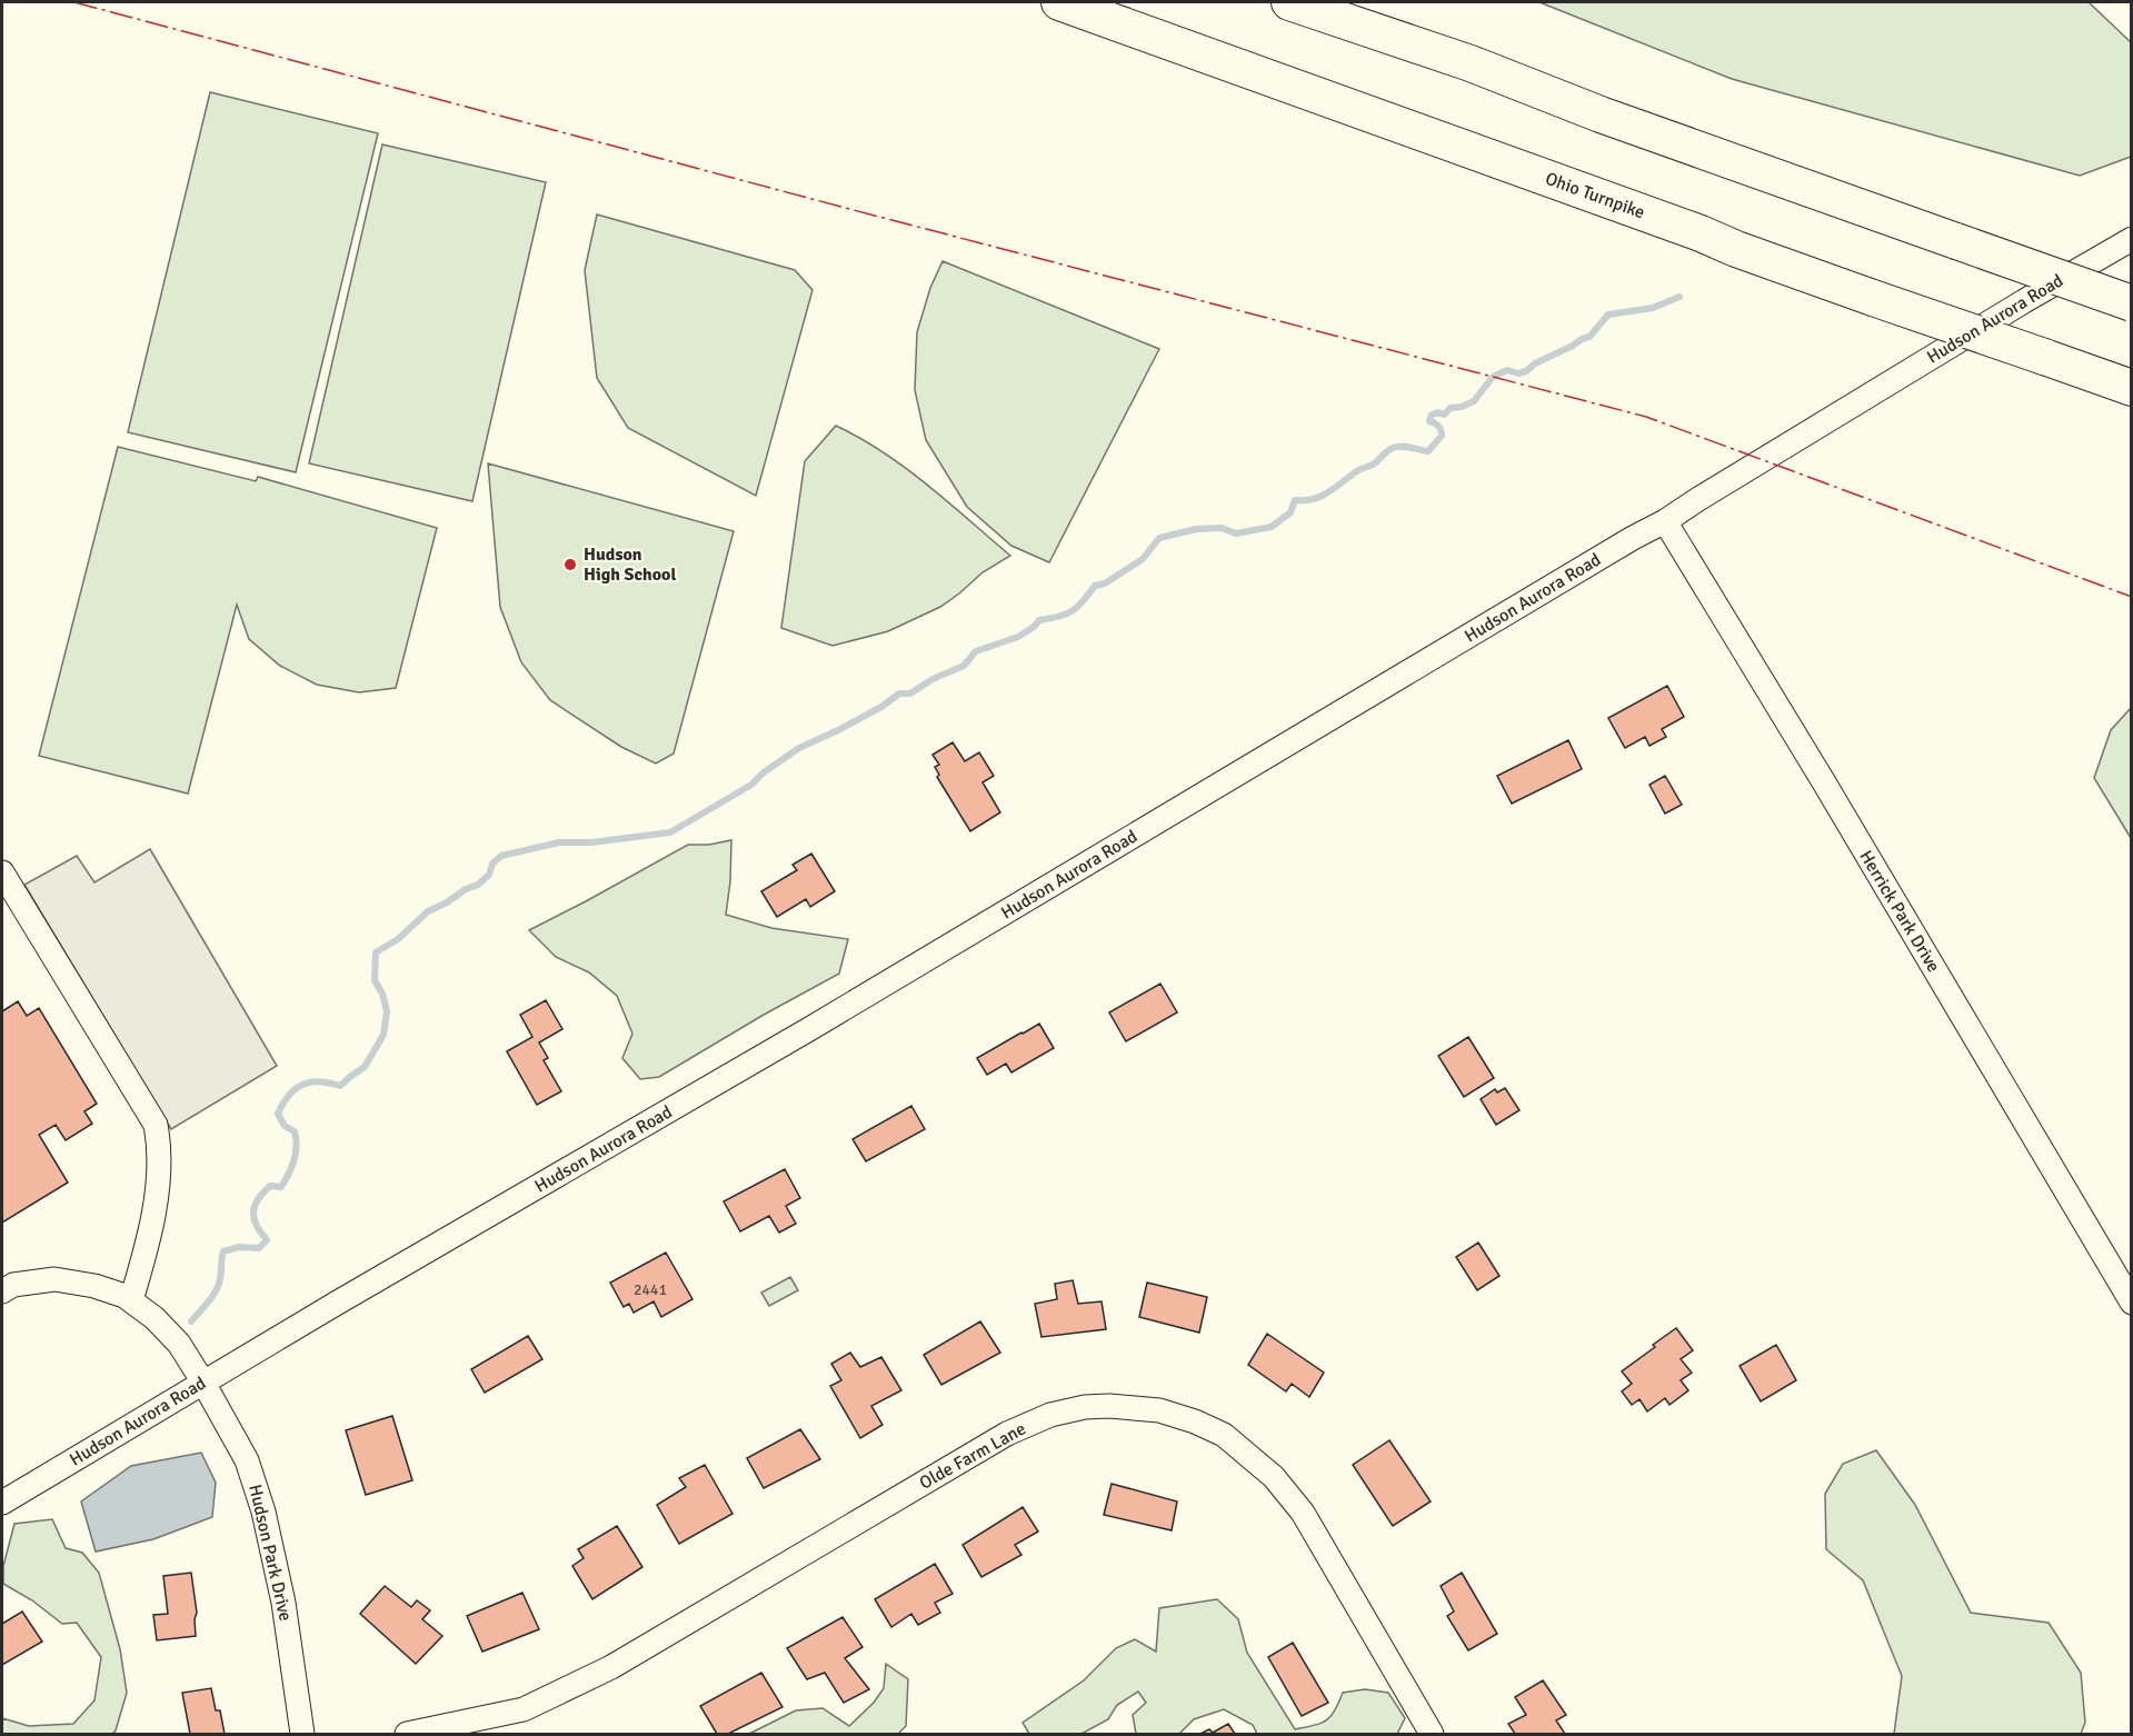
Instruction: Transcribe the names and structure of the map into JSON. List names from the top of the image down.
{
  "streets": {
    "highway": ["Ohio Turnpike"],
    "street": [
      "Hudson Aurora Road",
      "Herrick Park Drive",
      "Olde Farm Lane",
      "Hudson Park Drive"
    ]
  },
  "crossings": [
    ["Hudson Aurora Road", "Herrick Park Drive"],
    ["Hudson Aurora Road", "Hudson Park Drive"]
  ],
  "places": ["Hudson High School"],
  "house_numbers": ["2441"]
}
